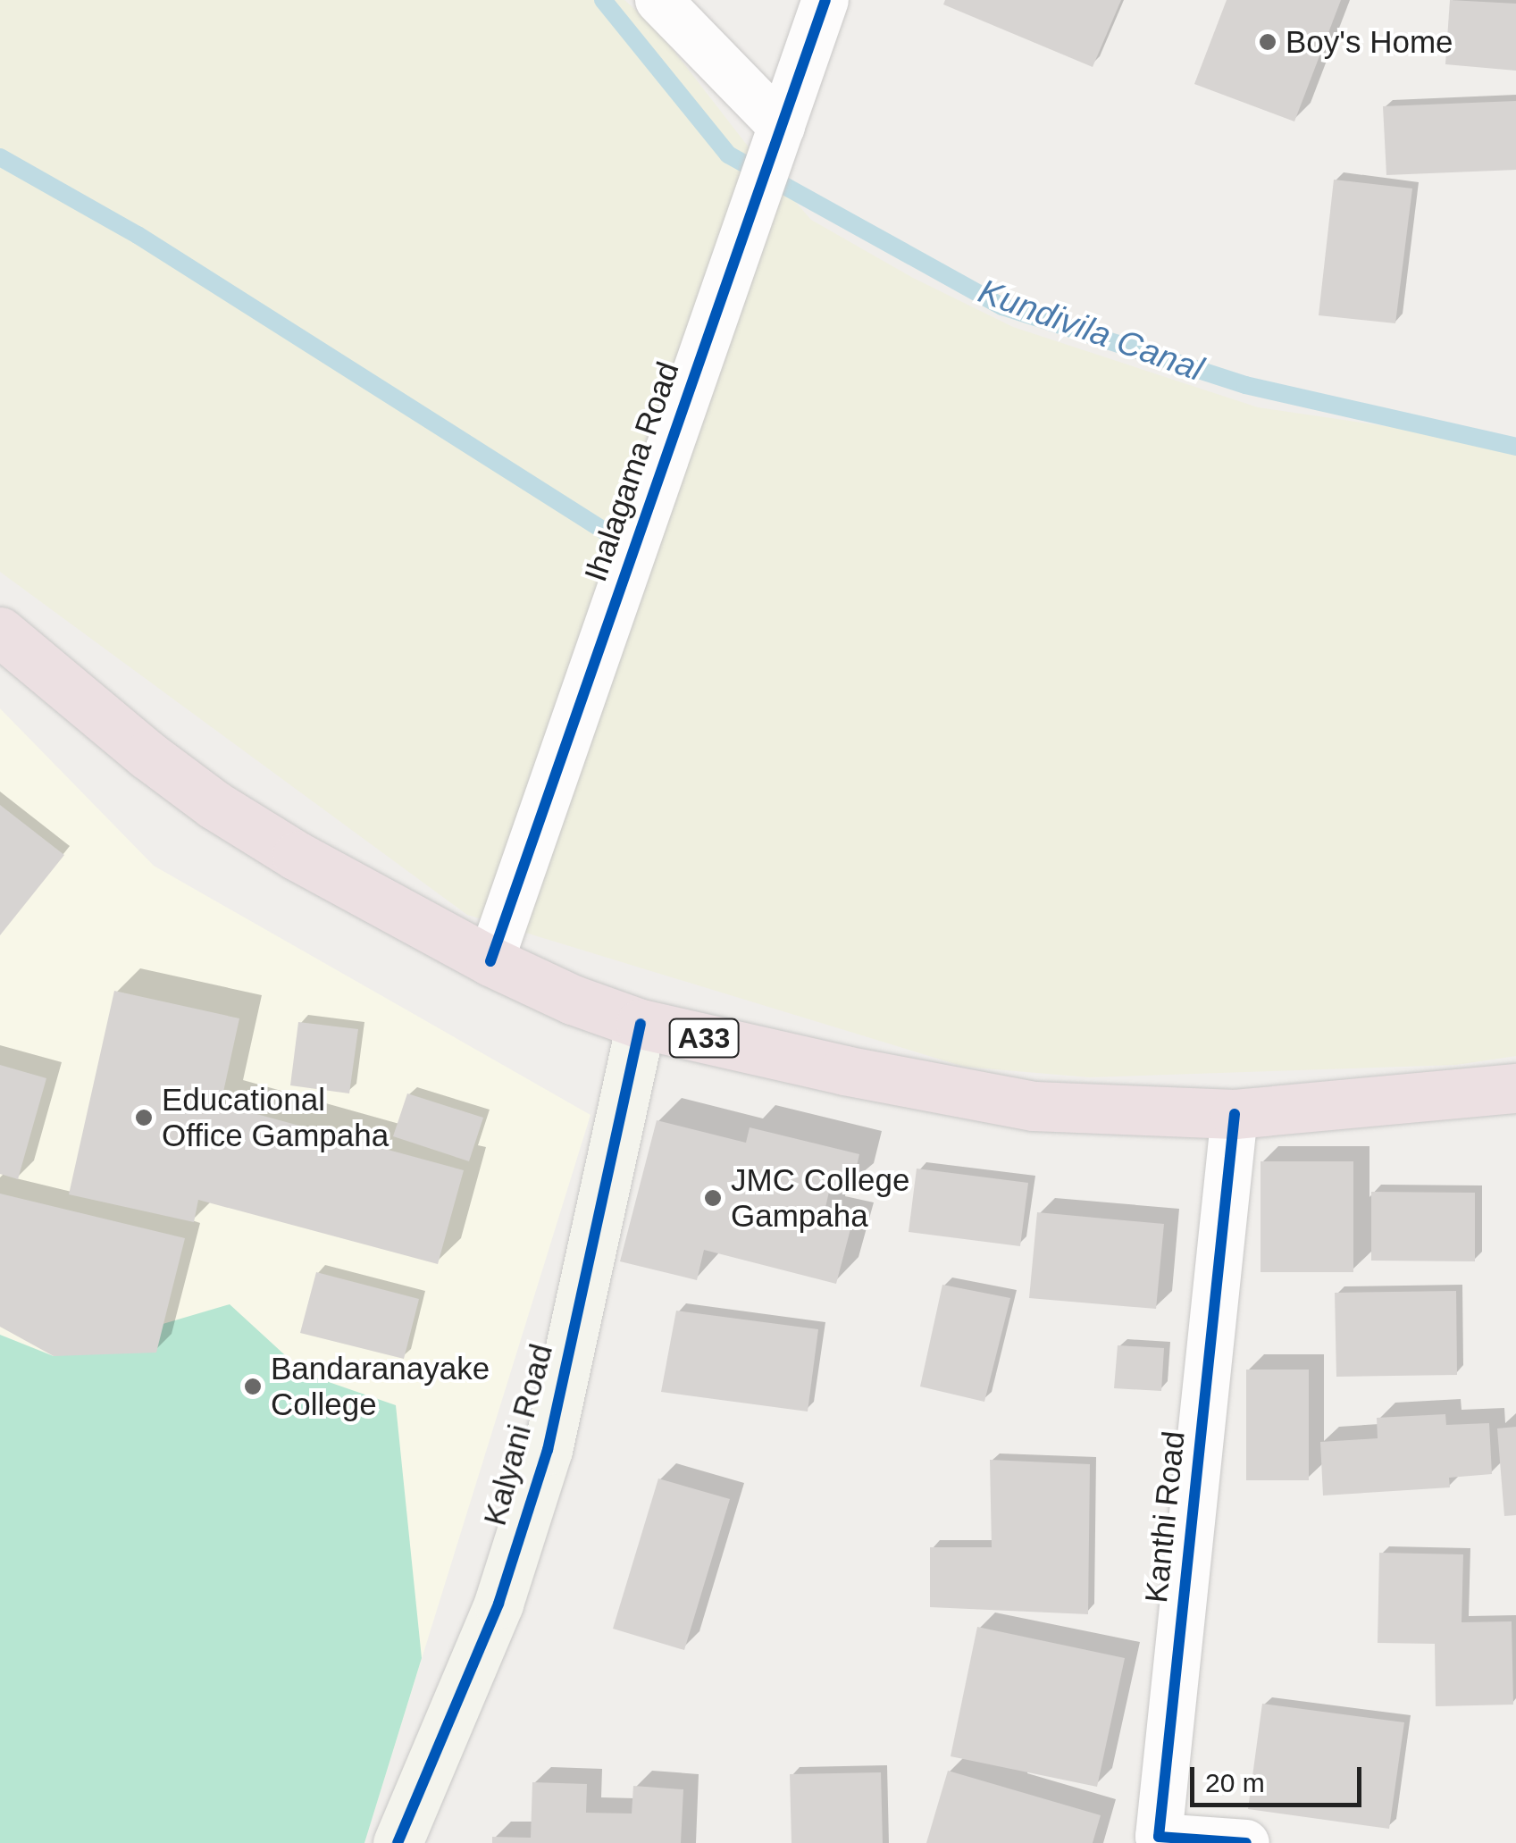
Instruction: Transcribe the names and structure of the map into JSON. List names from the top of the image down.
{
  "streets": {
    "highway": ["A33"],
    "street": ["Ihalagama Road", "Kalyani Road", "Kanthi Road"]
  },
  "crossings": [
    ["Ihalagama Road", "A33"],
    ["A33", "Kalyani Road"],
    ["A33", "Kanthi Road"]
  ],
  "water": ["Kundivila Canal"],
  "places": [
    "Boy's Home",
    "Educational Office Gampaha",
    "JMC College Gampaha",
    "Bandaranayake College"
  ],
  "scale_bar": "20 m"
}
